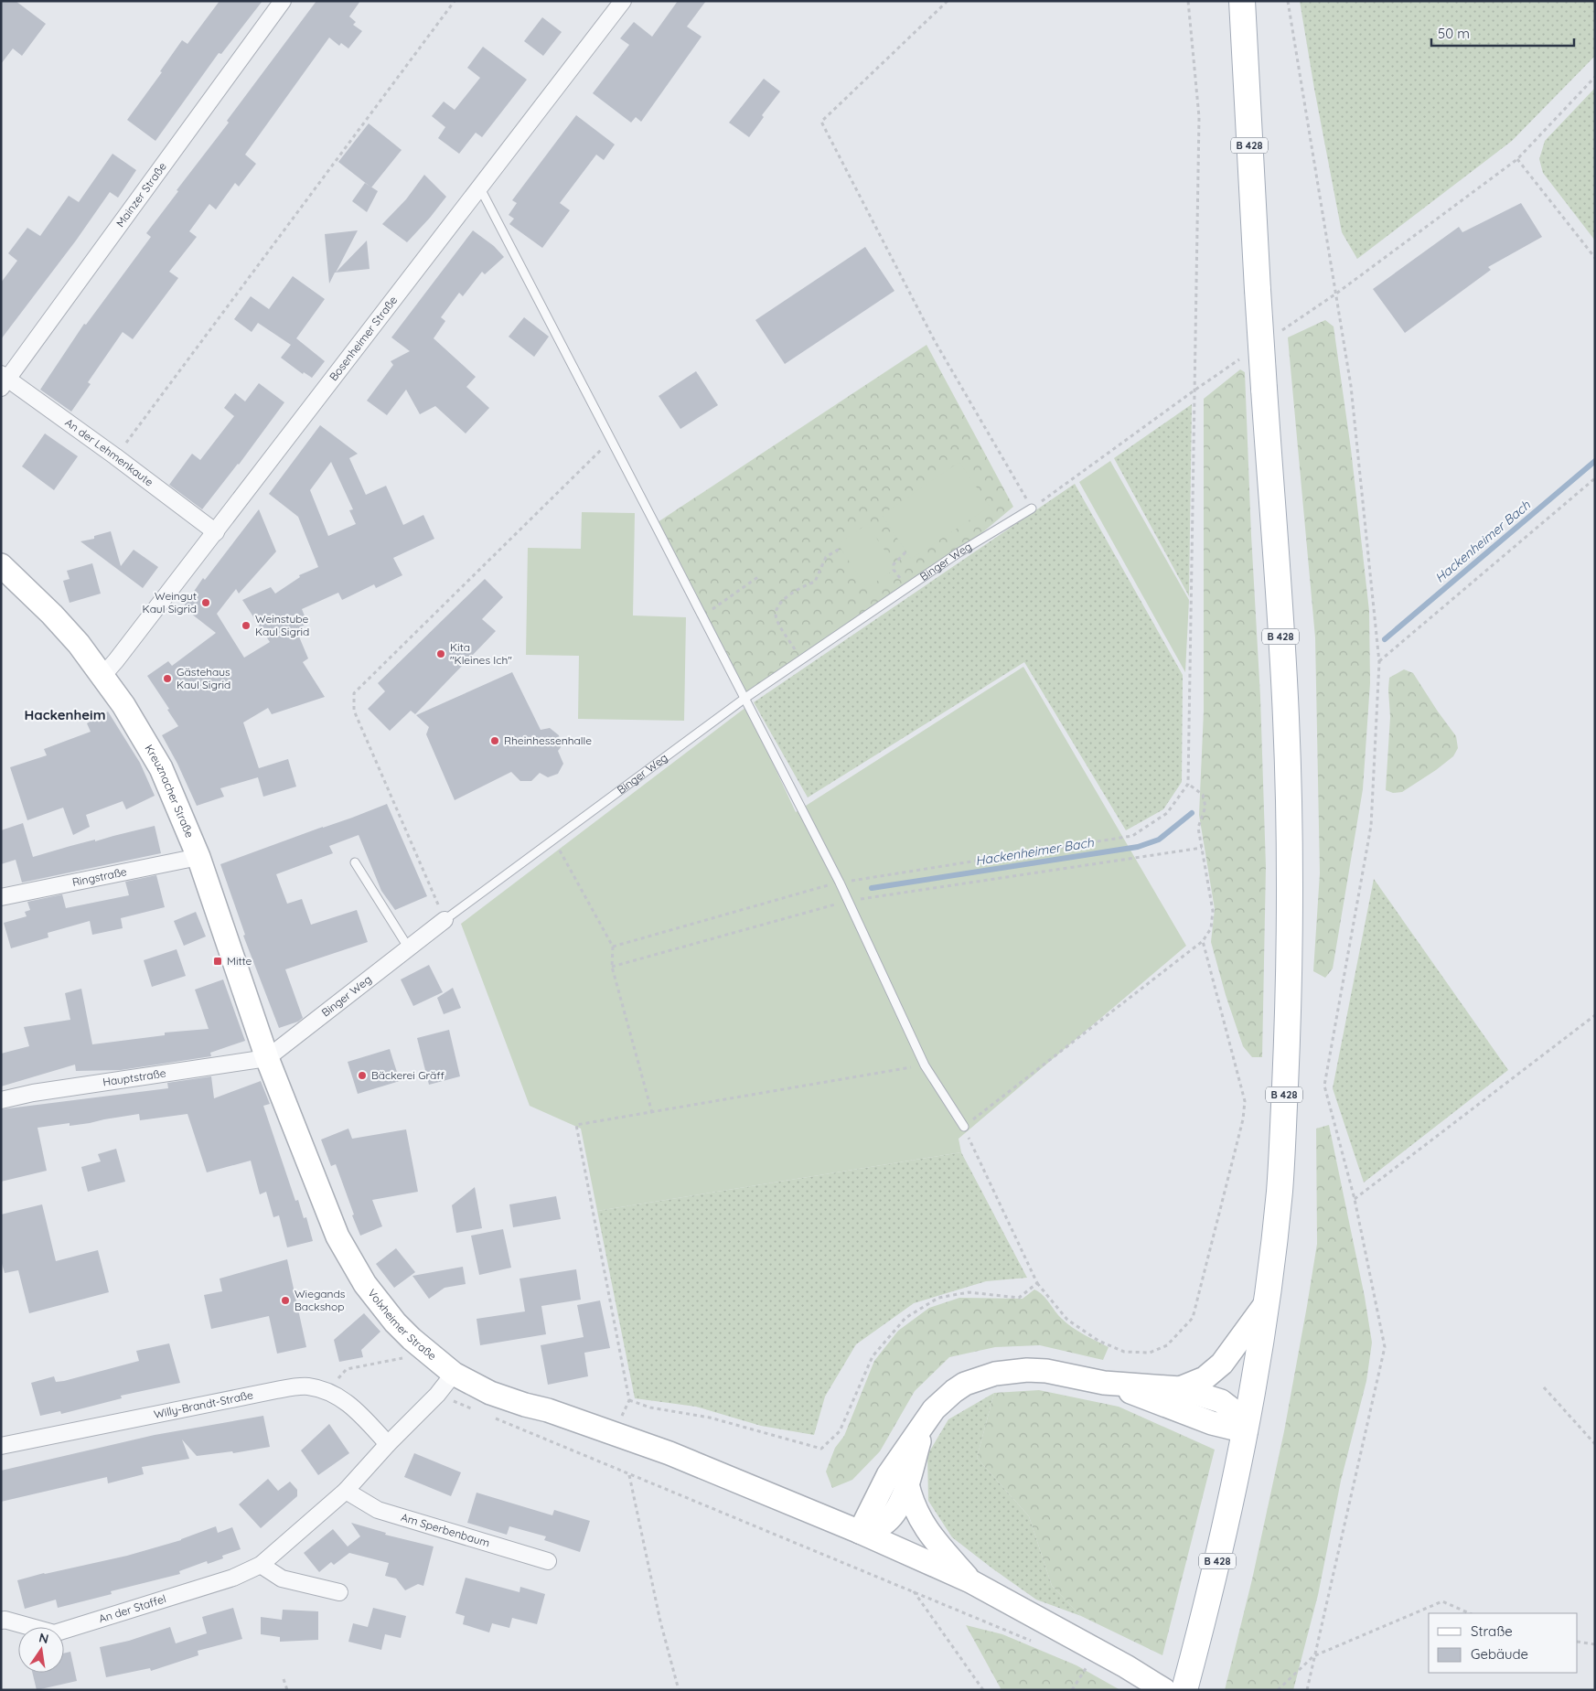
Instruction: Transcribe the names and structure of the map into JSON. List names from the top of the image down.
{
  "streets": {
    "main road": ["B 428", "Kreuznacher Straße", "Volxheimer Straße"],
    "street": [
      "Mainzer Straße",
      "Bosenheimer Straße",
      "An der Lehmenkaute",
      "Binger Weg",
      "Ringstraße",
      "Hauptstraße",
      "Willy-Brandt-Straße",
      "Am Sperbenbaum",
      "An der Staffel"
    ]
  },
  "crossings": [
    ["Mainzer Straße", "An der Lehmenkaute"],
    ["Bosenheimer Straße", "An der Lehmenkaute"],
    ["Bosenheimer Straße", "Kreuznacher Straße"],
    ["Binger Weg", "Kreuznacher Straße"],
    ["Binger Weg", "Hauptstraße"],
    ["Binger Weg", "Volxheimer Straße"],
    ["Kreuznacher Straße", "Ringstraße"],
    ["Kreuznacher Straße", "Hauptstraße"],
    ["Kreuznacher Straße", "Volxheimer Straße"],
    ["Hauptstraße", "Volxheimer Straße"],
    ["Volxheimer Straße", "An der Staffel"],
    ["Willy-Brandt-Straße", "An der Staffel"],
    ["Am Sperbenbaum", "An der Staffel"]
  ],
  "districts": ["Hackenheim"],
  "water": ["Hackenheimer Bach"],
  "places": {
    "other": [
      "Weingut Kaul Sigrid",
      "Weinstube Kaul Sigrid",
      "Kita \"Kleines Ich\"",
      "Gästehaus Kaul Sigrid",
      "Rheinhessenhalle",
      "Bäckerei Gräff",
      "Wiegands Backshop"
    ],
    "transit": ["Mitte"]
  },
  "legend": ["Straße", "Gebäude"],
  "scale_bar": "50 m",
  "north": "top"
}
